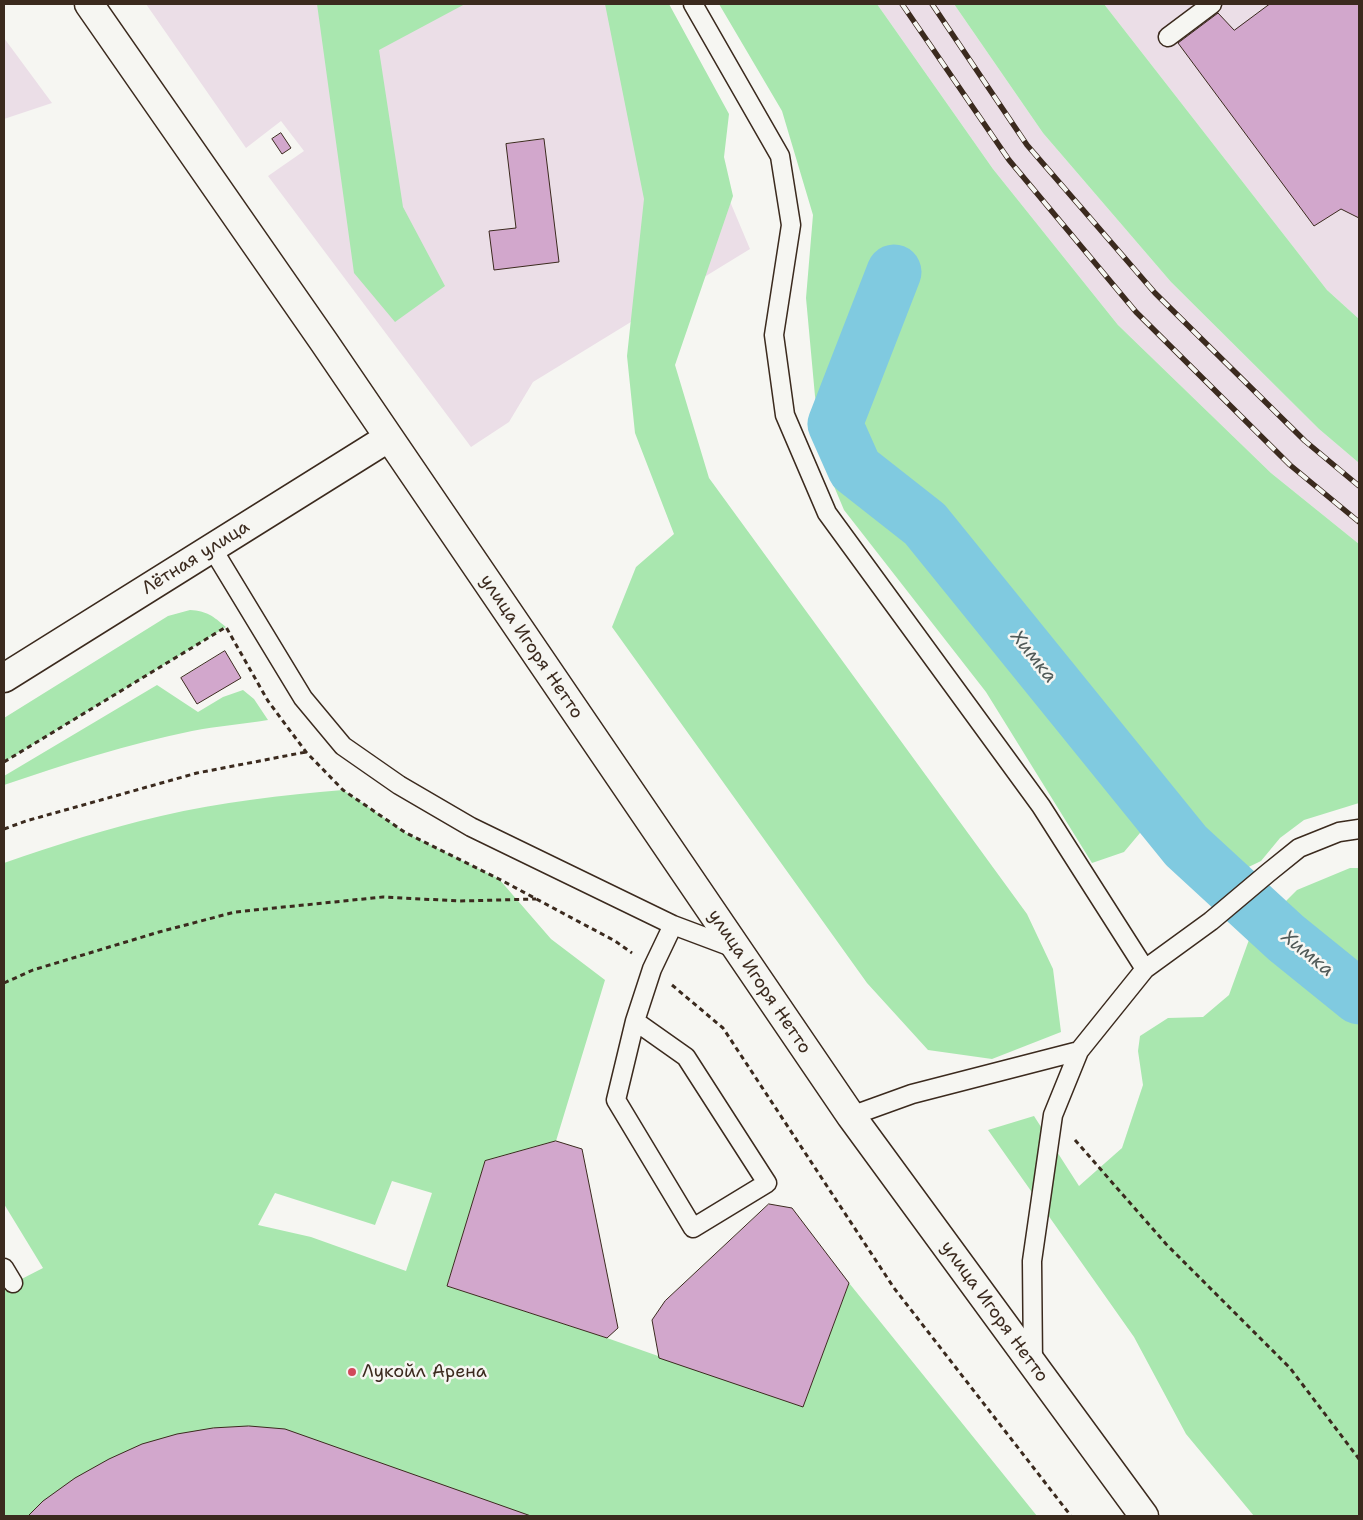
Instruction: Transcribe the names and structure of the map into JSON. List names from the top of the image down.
{
  "streets": {
    "street": ["Лётная улица", "улица Игоря Нетто"]
  },
  "crossings": [
    ["Лётная улица", "улица Игоря Нетто"]
  ],
  "water": ["Химка"],
  "places": ["Лукойл Арена"]
}
